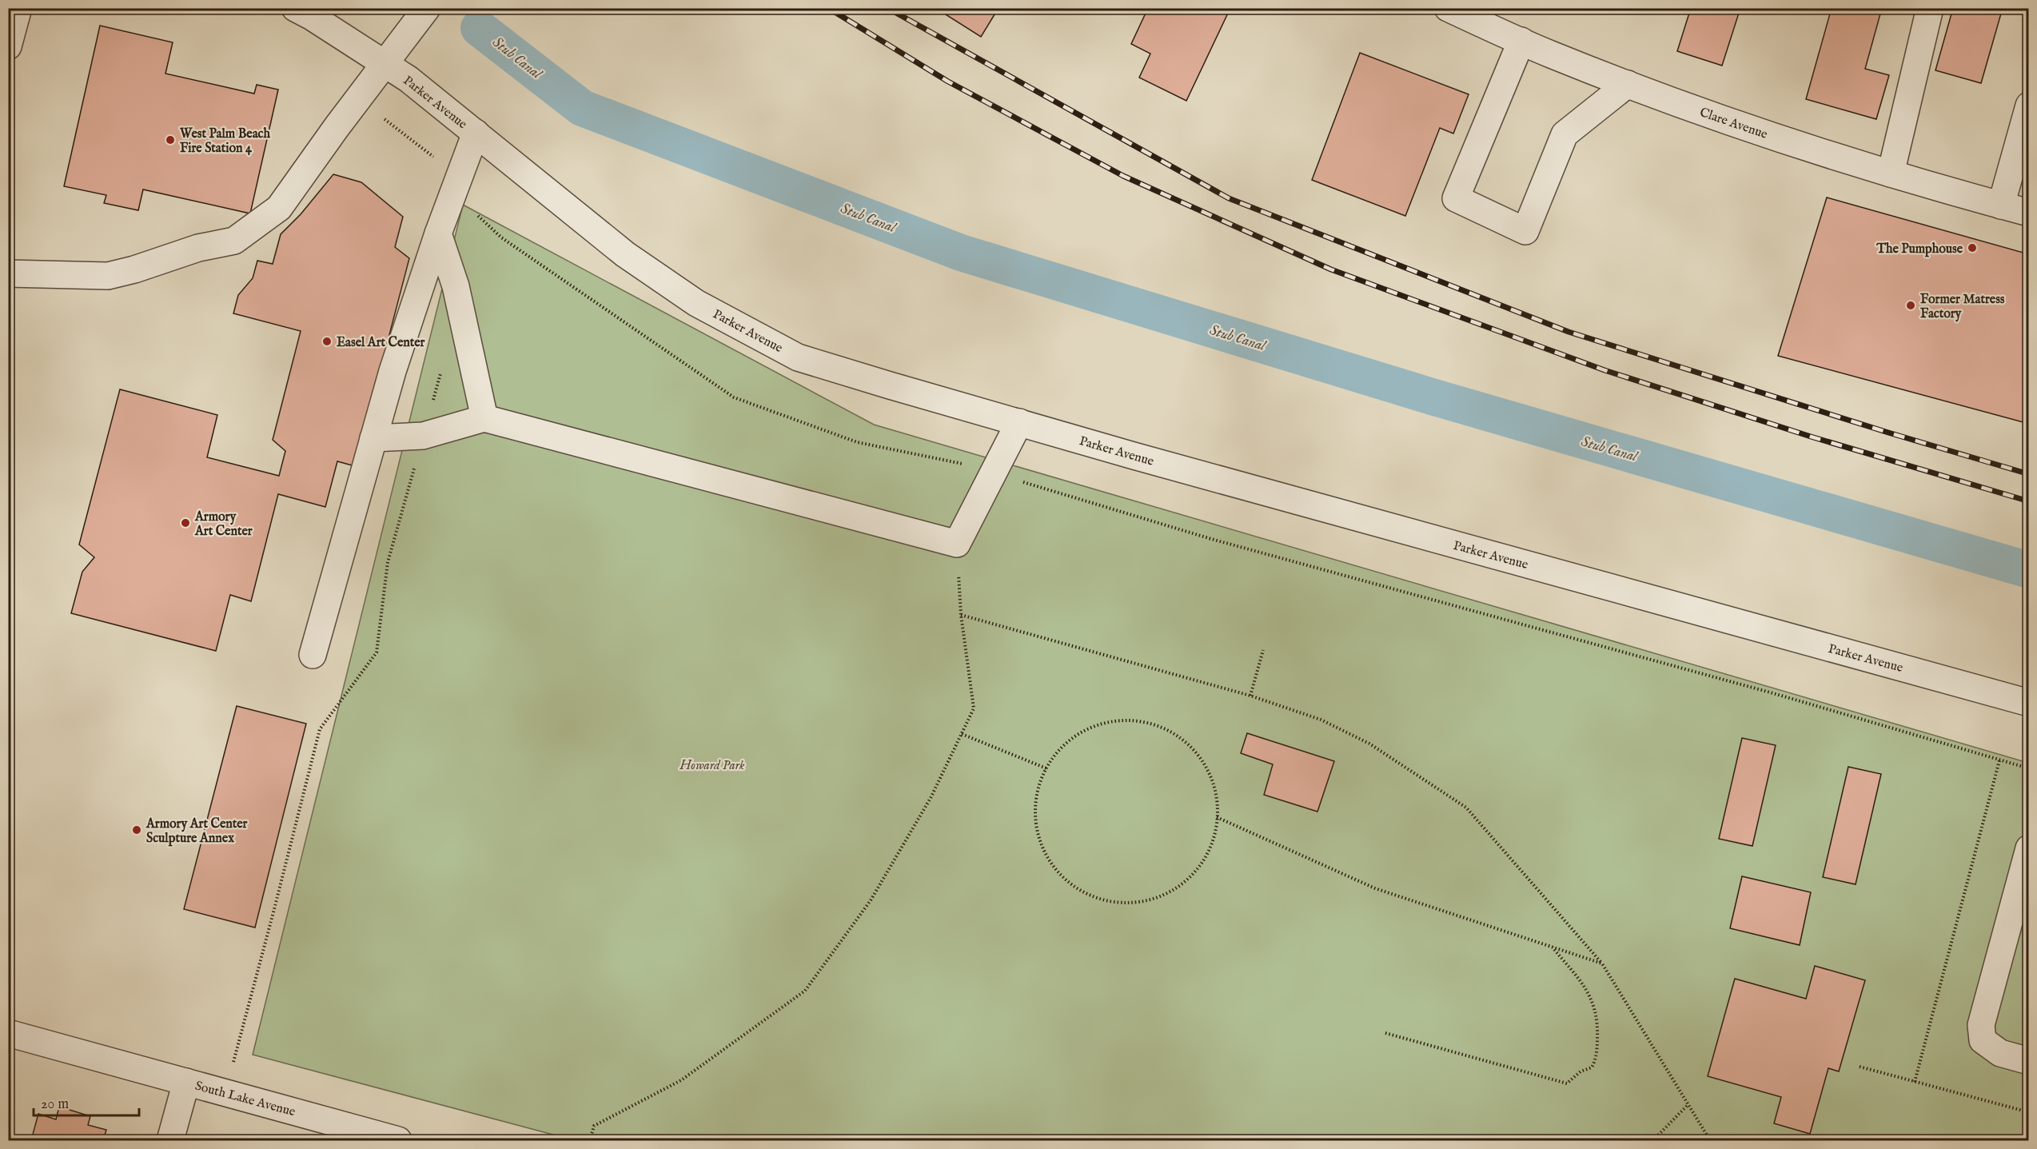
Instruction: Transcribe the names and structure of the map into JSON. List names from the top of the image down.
{
  "streets": {
    "street": ["Parker Avenue", "Clare Avenue", "South Lake Avenue"]
  },
  "water": ["Stub Canal"],
  "parks": ["Howard Park"],
  "places": [
    "West Palm Beach Fire Station 4",
    "The Pumphouse",
    "Former Matress Factory",
    "Easel Art Center",
    "Armory Art Center",
    "Armory Art Center Sculpture Annex"
  ],
  "scale_bar": "20 m"
}
